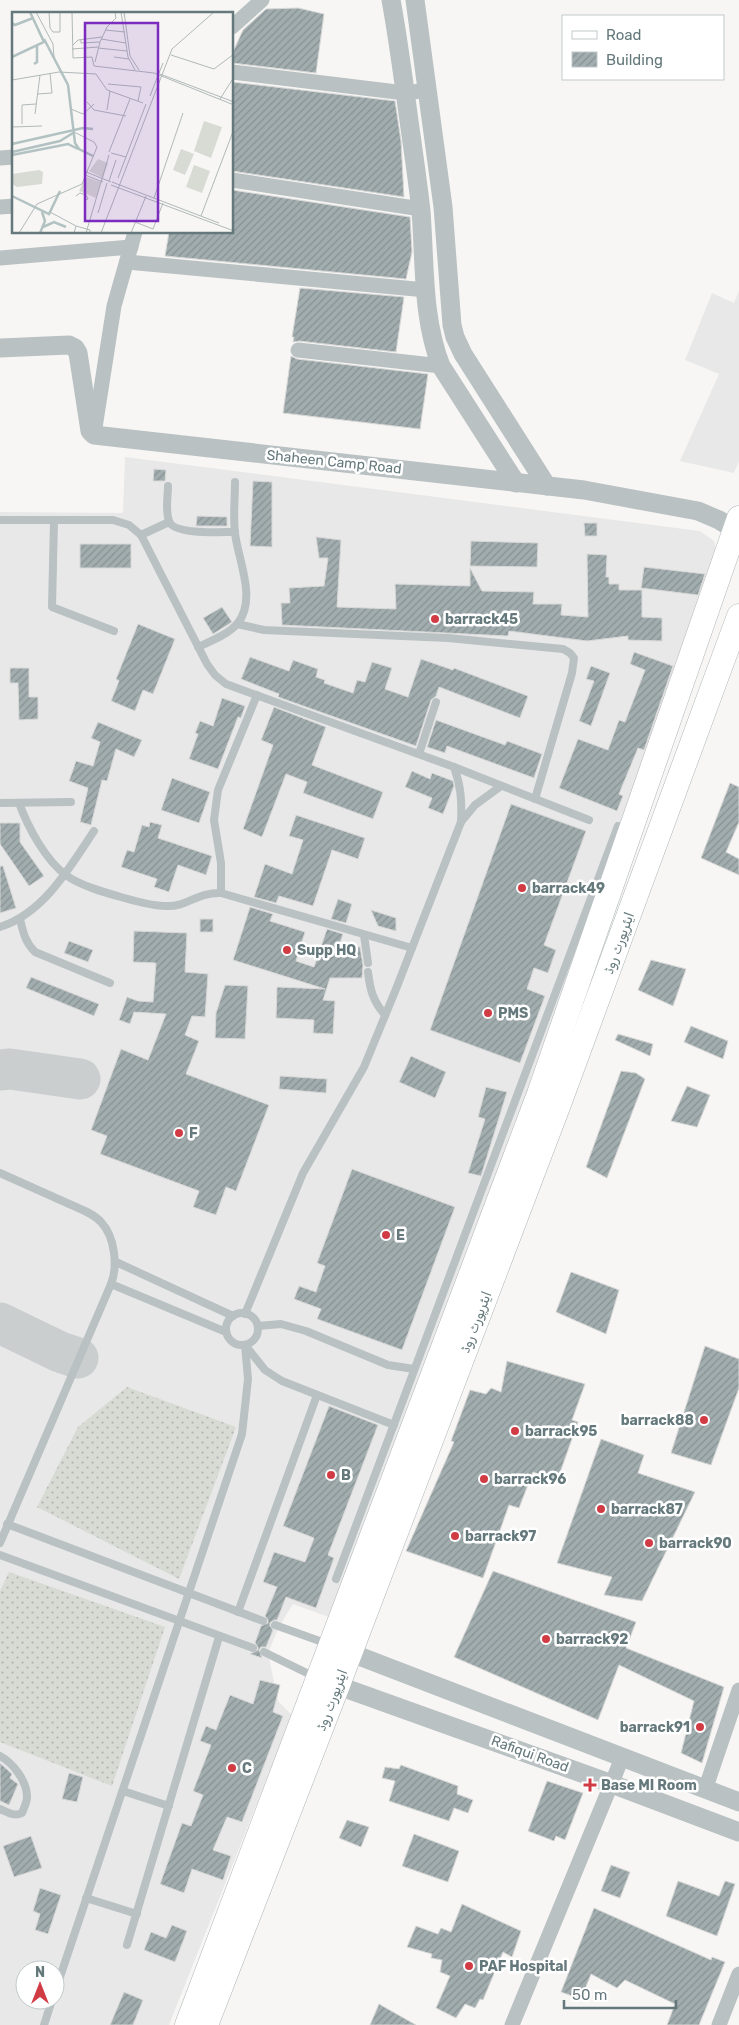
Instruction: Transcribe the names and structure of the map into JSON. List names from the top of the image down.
{
  "streets": {
    "main road": ["ایئرپورٹ روڈ"],
    "street": ["Shaheen Camp Road", "Rafiqui Road"]
  },
  "crossings": [
    ["ایئرپورٹ روڈ", "Rafiqui Road"]
  ],
  "places": {
    "other": [
      "barrack45",
      "barrack49",
      "Supp HQ",
      "PMS",
      "F",
      "E",
      "barrack88",
      "barrack95",
      "B",
      "barrack96",
      "barrack87",
      "barrack97",
      "barrack90",
      "barrack92",
      "barrack91",
      "C",
      "PAF Hospital"
    ],
    "health": ["Base MI Room"]
  },
  "legend": ["Road", "Building"],
  "scale_bar": "50 m",
  "north": "top"
}
